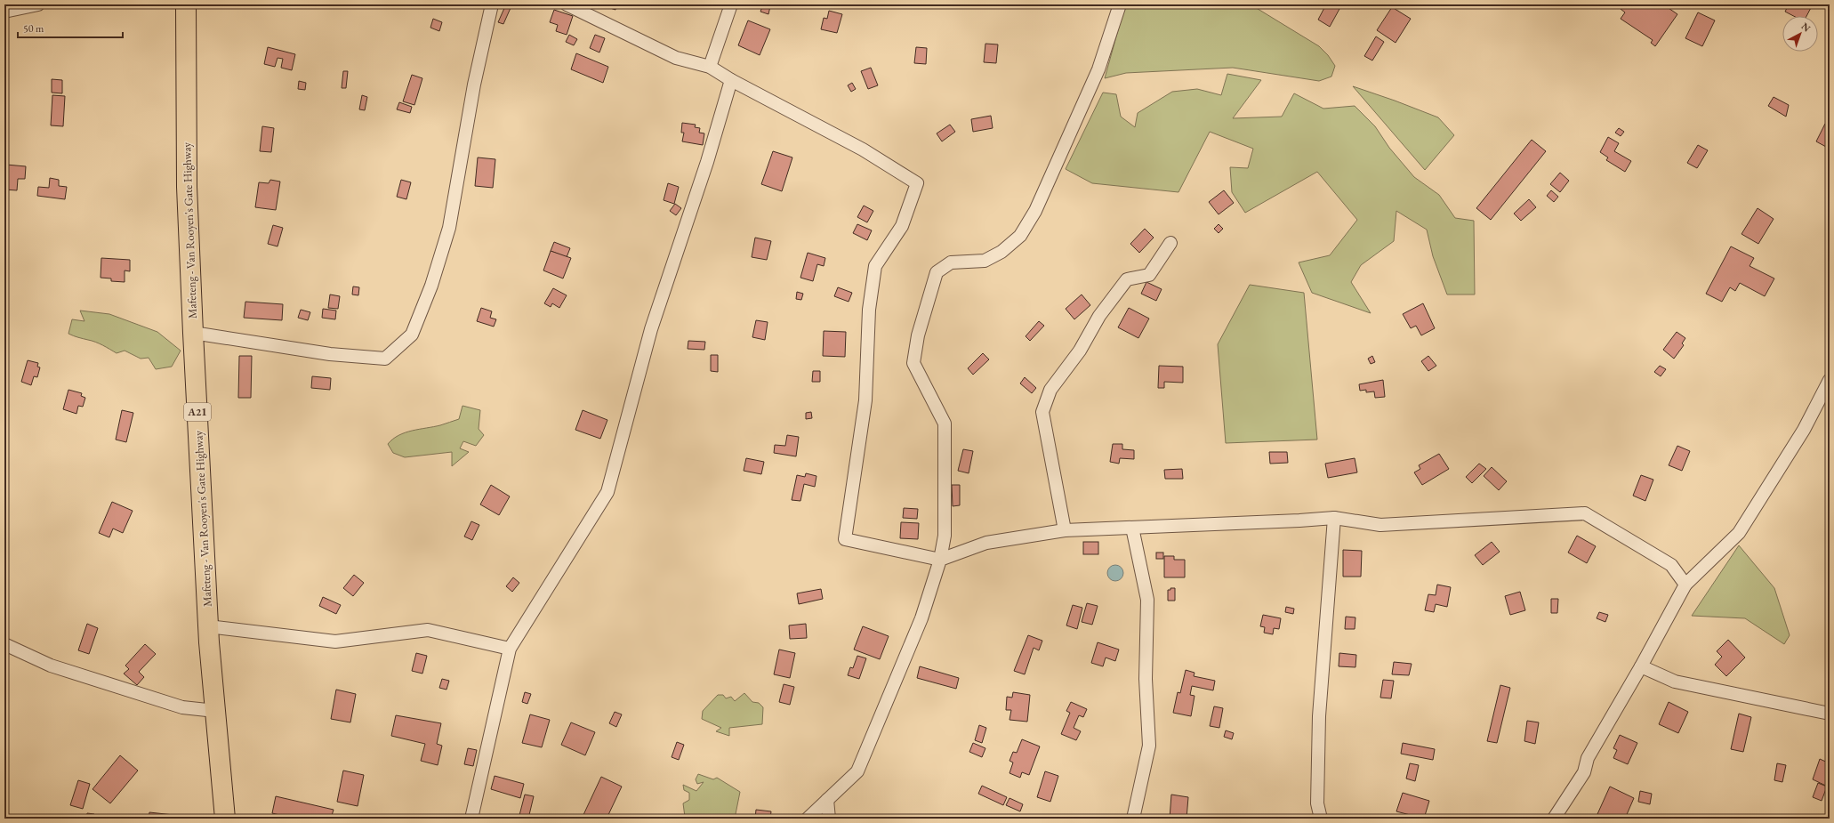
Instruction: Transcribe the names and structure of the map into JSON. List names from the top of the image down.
{
  "streets": {
    "main road": ["Mafeteng - Van Rooyen's Gate Highway", "A21"]
  },
  "scale_bar": "50 m",
  "north": "top right"
}
